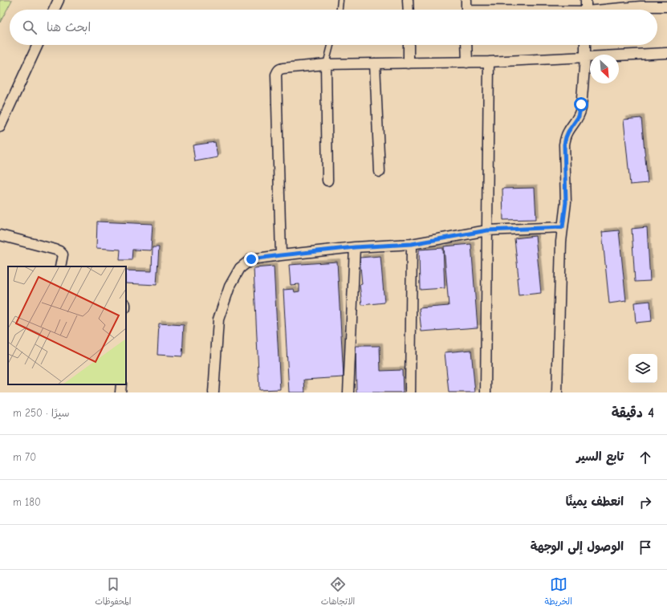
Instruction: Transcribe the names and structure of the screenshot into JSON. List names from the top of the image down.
{
  "north": "bottom right",
  "page": {
    "search": "ابحث هنا",
    "heading": ["4 دقيقة", "سيرًا · 250 m"],
    "list": [
      ["تابع السير", "70 m"],
      ["انعطف يمينًا", "180 m"],
      "الوصول إلى الوجهة"
    ],
    "nav": ["الخريطة", "الاتجاهات", "المحفوظات"]
  }
}
